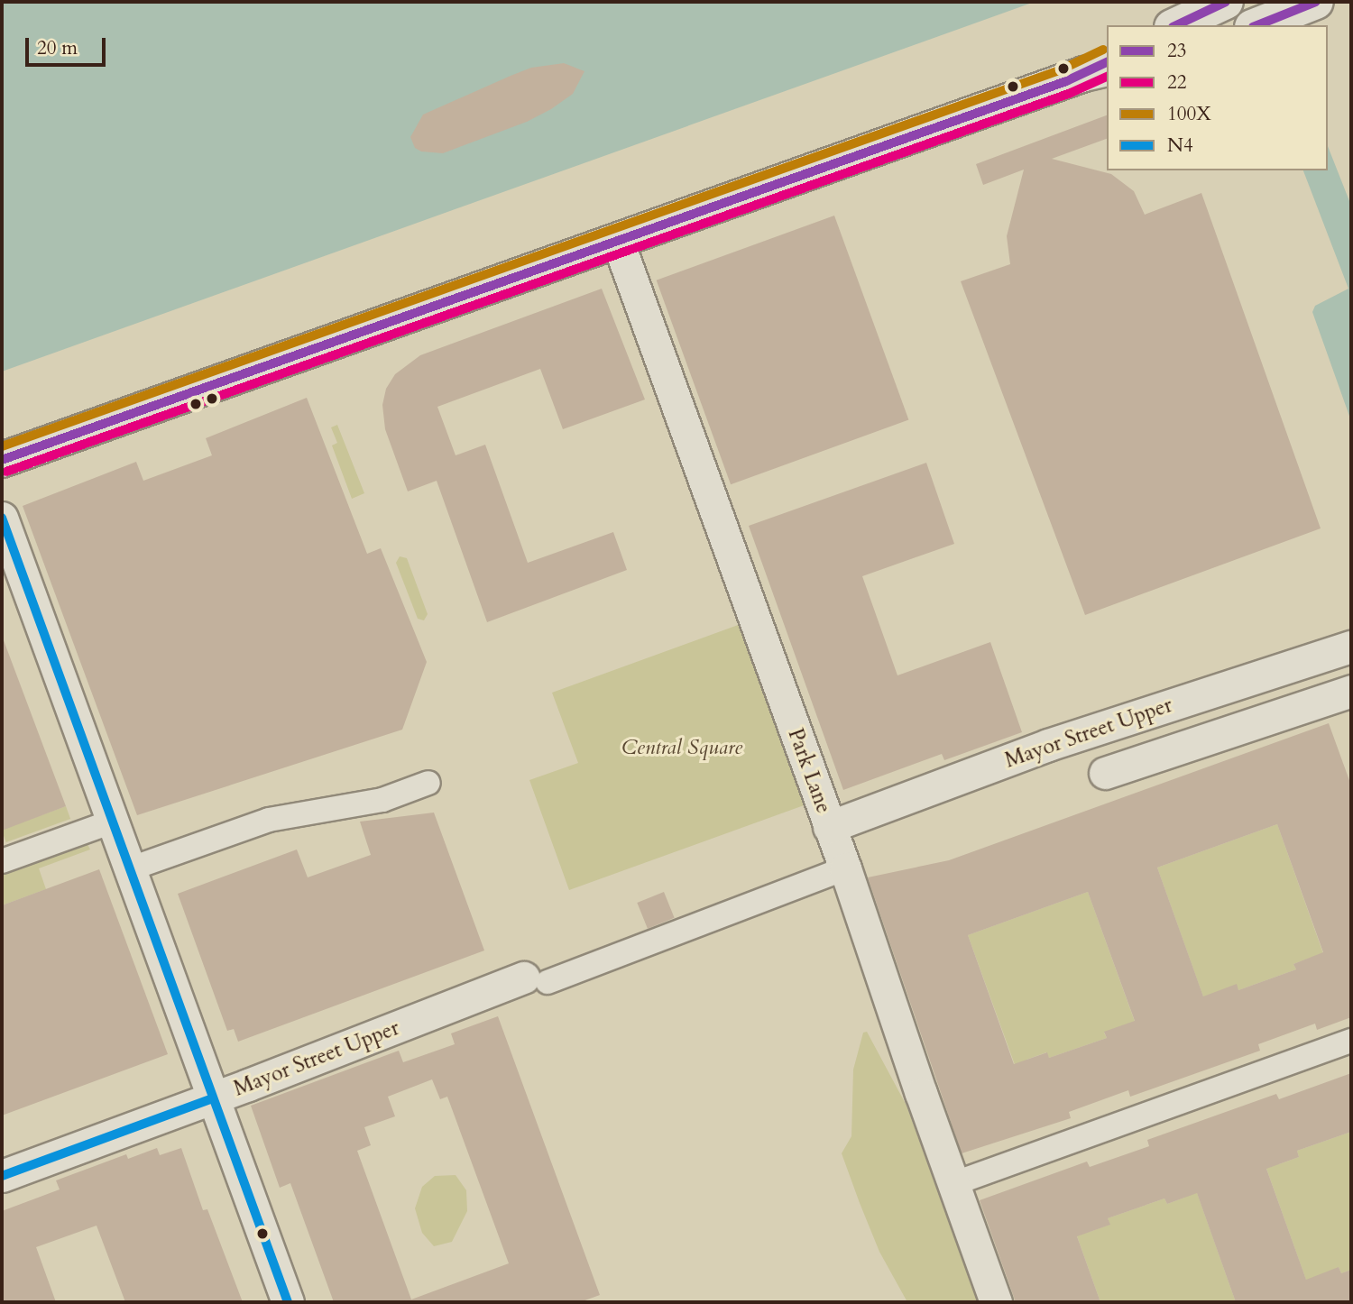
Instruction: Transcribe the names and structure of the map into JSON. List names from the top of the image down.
{
  "streets": {
    "street": ["Mayor Street Upper", "Park Lane"]
  },
  "crossings": [
    ["Mayor Street Upper", "Park Lane"]
  ],
  "parks": ["Central Square"],
  "lines": [
    "transit line 23",
    "transit line 100X",
    "transit line 22",
    "transit line N4"
  ],
  "legend": [
    "23",
    "22",
    "100X",
    "N4"
  ],
  "scale_bar": "20 m"
}
